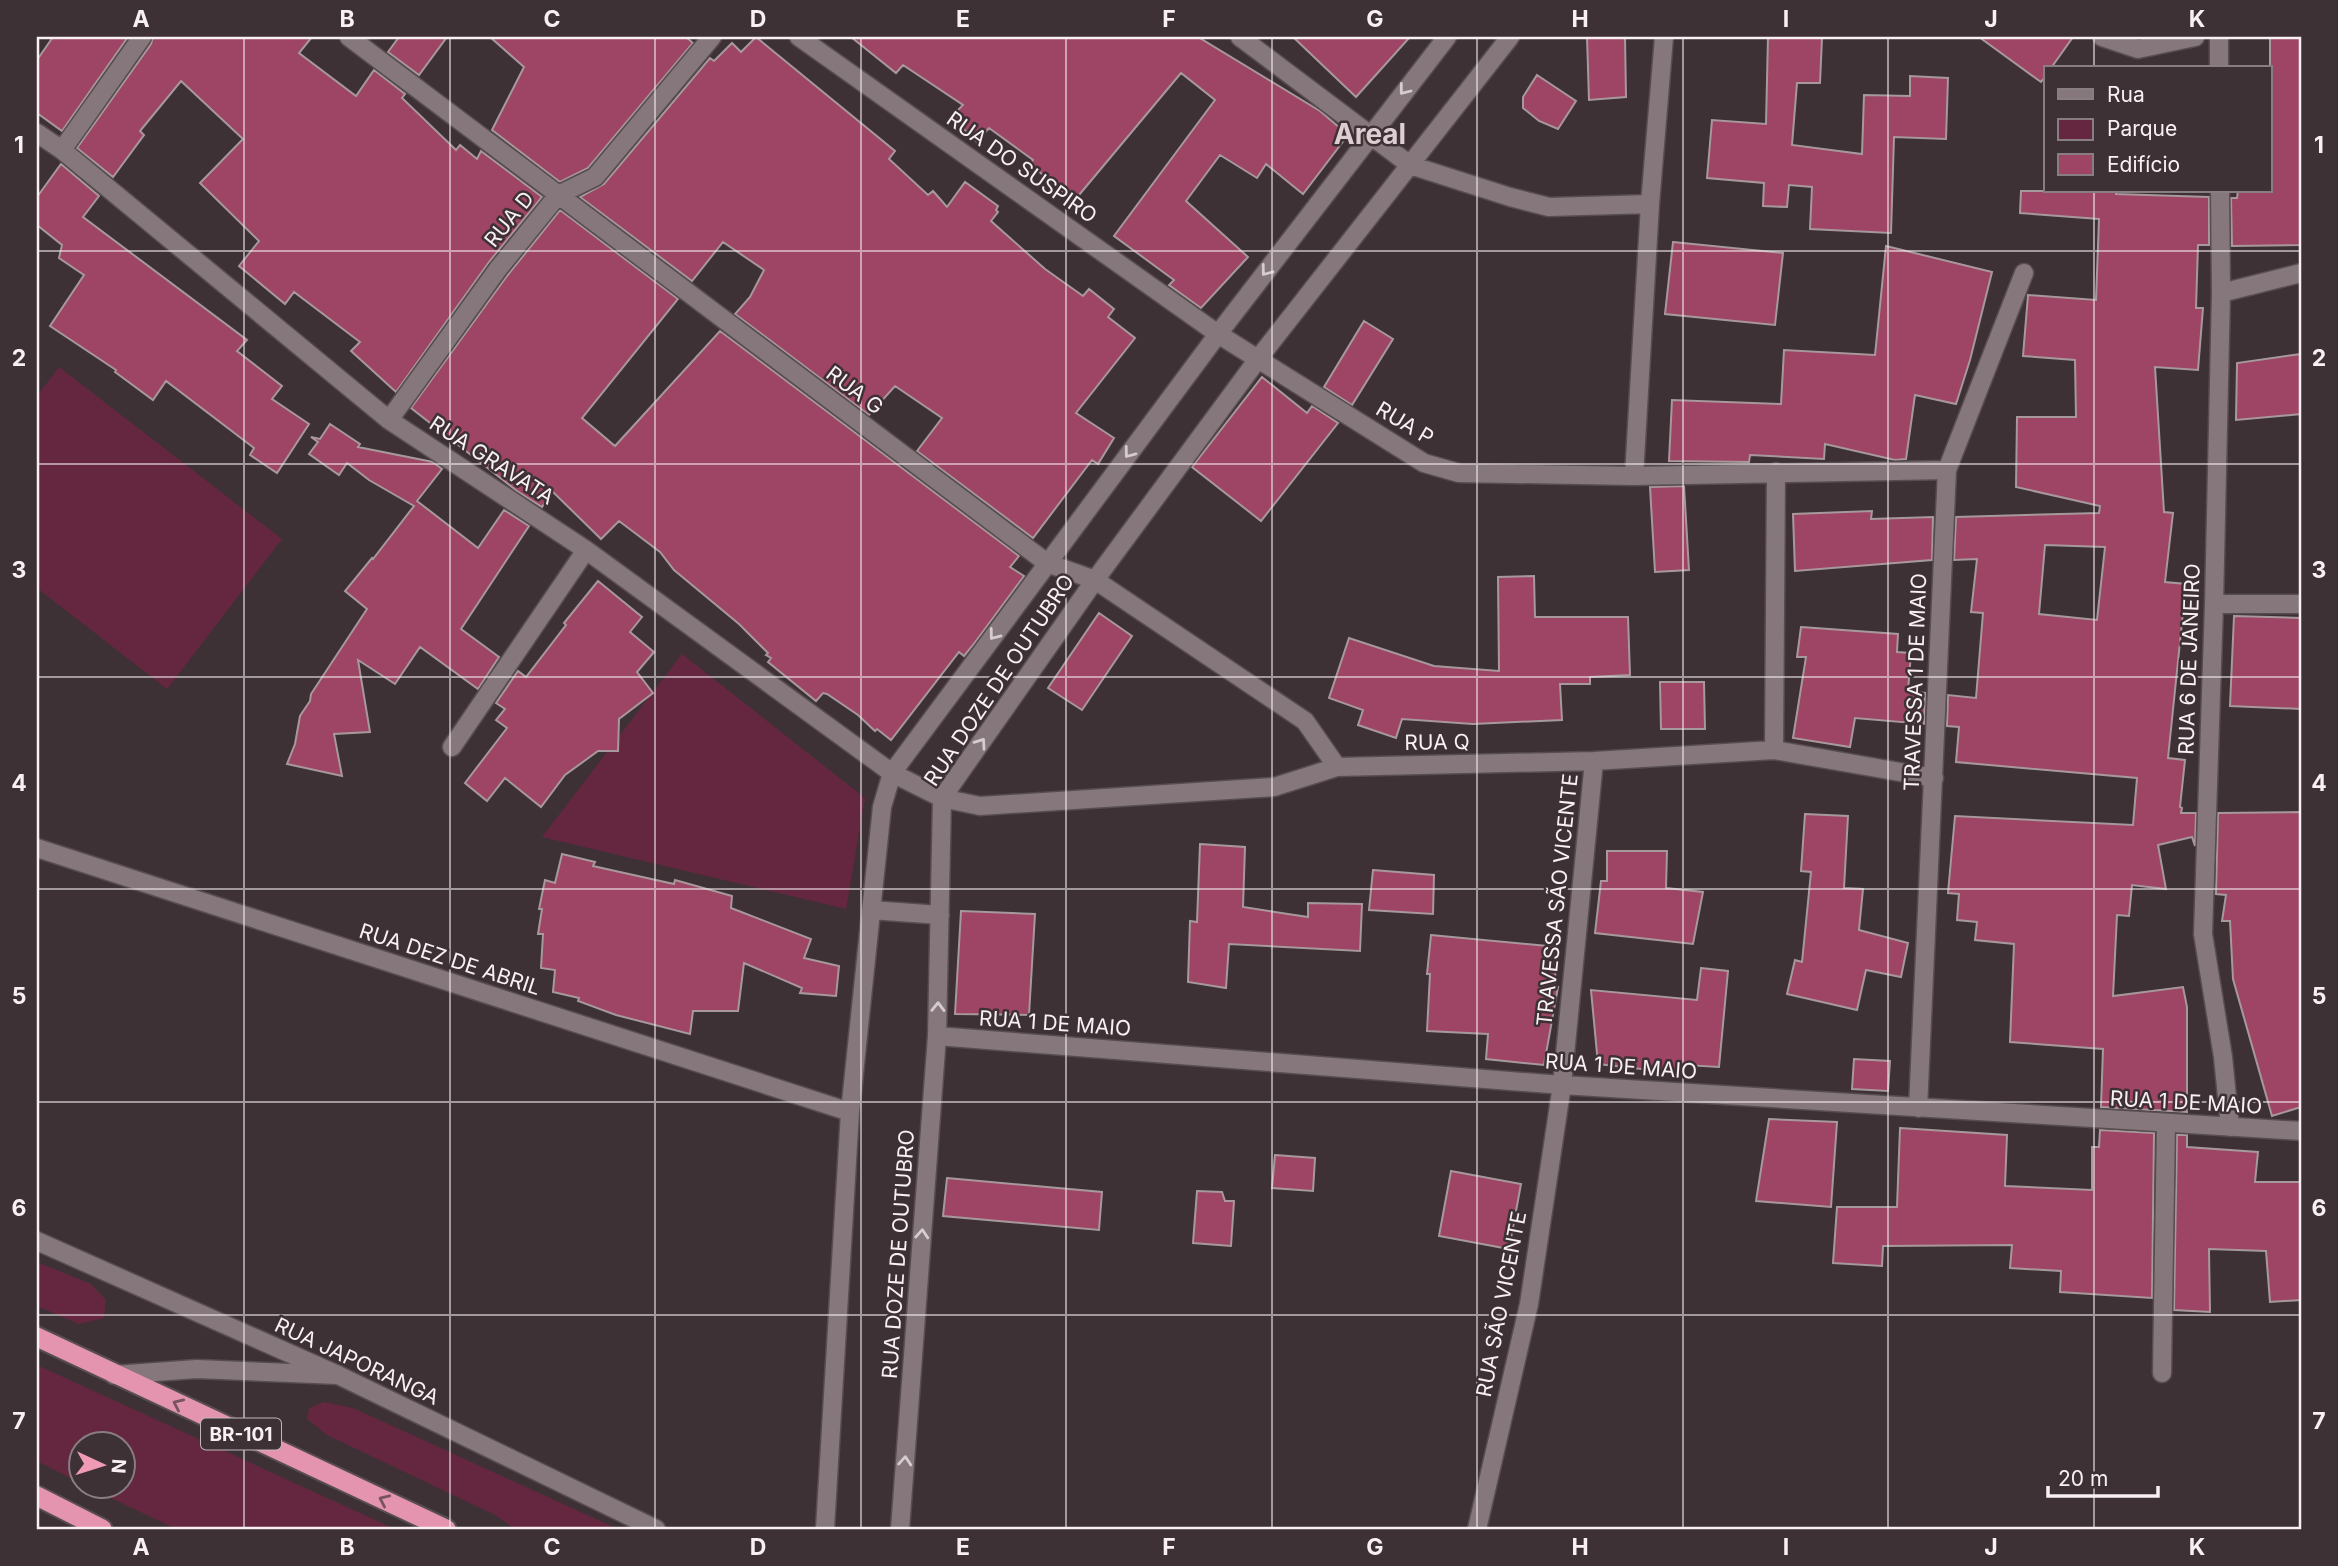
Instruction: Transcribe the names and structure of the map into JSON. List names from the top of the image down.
{
  "streets": {
    "highway": ["BR-101"],
    "street": [
      "RUA DO SUSPIRO",
      "RUA D",
      "RUA G",
      "RUA P",
      "RUA GRAVATA",
      "RUA 6 DE JANEIRO",
      "RUA DOZE DE OUTUBRO",
      "TRAVESSA 1 DE MAIO",
      "RUA Q",
      "TRAVESSA SÃO VICENTE",
      "RUA DEZ DE ABRIL",
      "RUA 1 DE MAIO",
      "RUA SÃO VICENTE",
      "RUA JAPORANGA"
    ]
  },
  "crossings": [
    ["RUA DO SUSPIRO", "RUA P"],
    ["RUA DO SUSPIRO", "RUA DOZE DE OUTUBRO"],
    ["RUA D", "RUA G"],
    ["RUA D", "RUA GRAVATA"],
    ["RUA G", "RUA DOZE DE OUTUBRO"],
    ["RUA G", "RUA Q"],
    ["RUA P", "RUA DOZE DE OUTUBRO"],
    ["RUA P", "TRAVESSA 1 DE MAIO"],
    ["RUA GRAVATA", "RUA DOZE DE OUTUBRO"],
    ["RUA GRAVATA", "RUA Q"],
    ["RUA 6 DE JANEIRO", "RUA 1 DE MAIO"],
    ["RUA DOZE DE OUTUBRO", "RUA Q"],
    ["RUA DOZE DE OUTUBRO", "RUA DEZ DE ABRIL"],
    ["RUA DOZE DE OUTUBRO", "RUA 1 DE MAIO"],
    ["TRAVESSA 1 DE MAIO", "RUA Q"],
    ["TRAVESSA 1 DE MAIO", "RUA 1 DE MAIO"],
    ["RUA Q", "TRAVESSA SÃO VICENTE"],
    ["TRAVESSA SÃO VICENTE", "RUA 1 DE MAIO"],
    ["TRAVESSA SÃO VICENTE", "RUA SÃO VICENTE"],
    ["RUA 1 DE MAIO", "RUA SÃO VICENTE"]
  ],
  "districts": ["Areal"],
  "legend": ["Rua", "Parque", "Edifício"],
  "scale_bar": "20 m",
  "north": "right",
  "grid": {
    "columns": [
      "A",
      "B",
      "C",
      "D",
      "E",
      "F",
      "G",
      "H",
      "I",
      "J",
      "K"
    ],
    "rows": [
      "1",
      "2",
      "3",
      "4",
      "5",
      "6",
      "7"
    ]
  }
}
